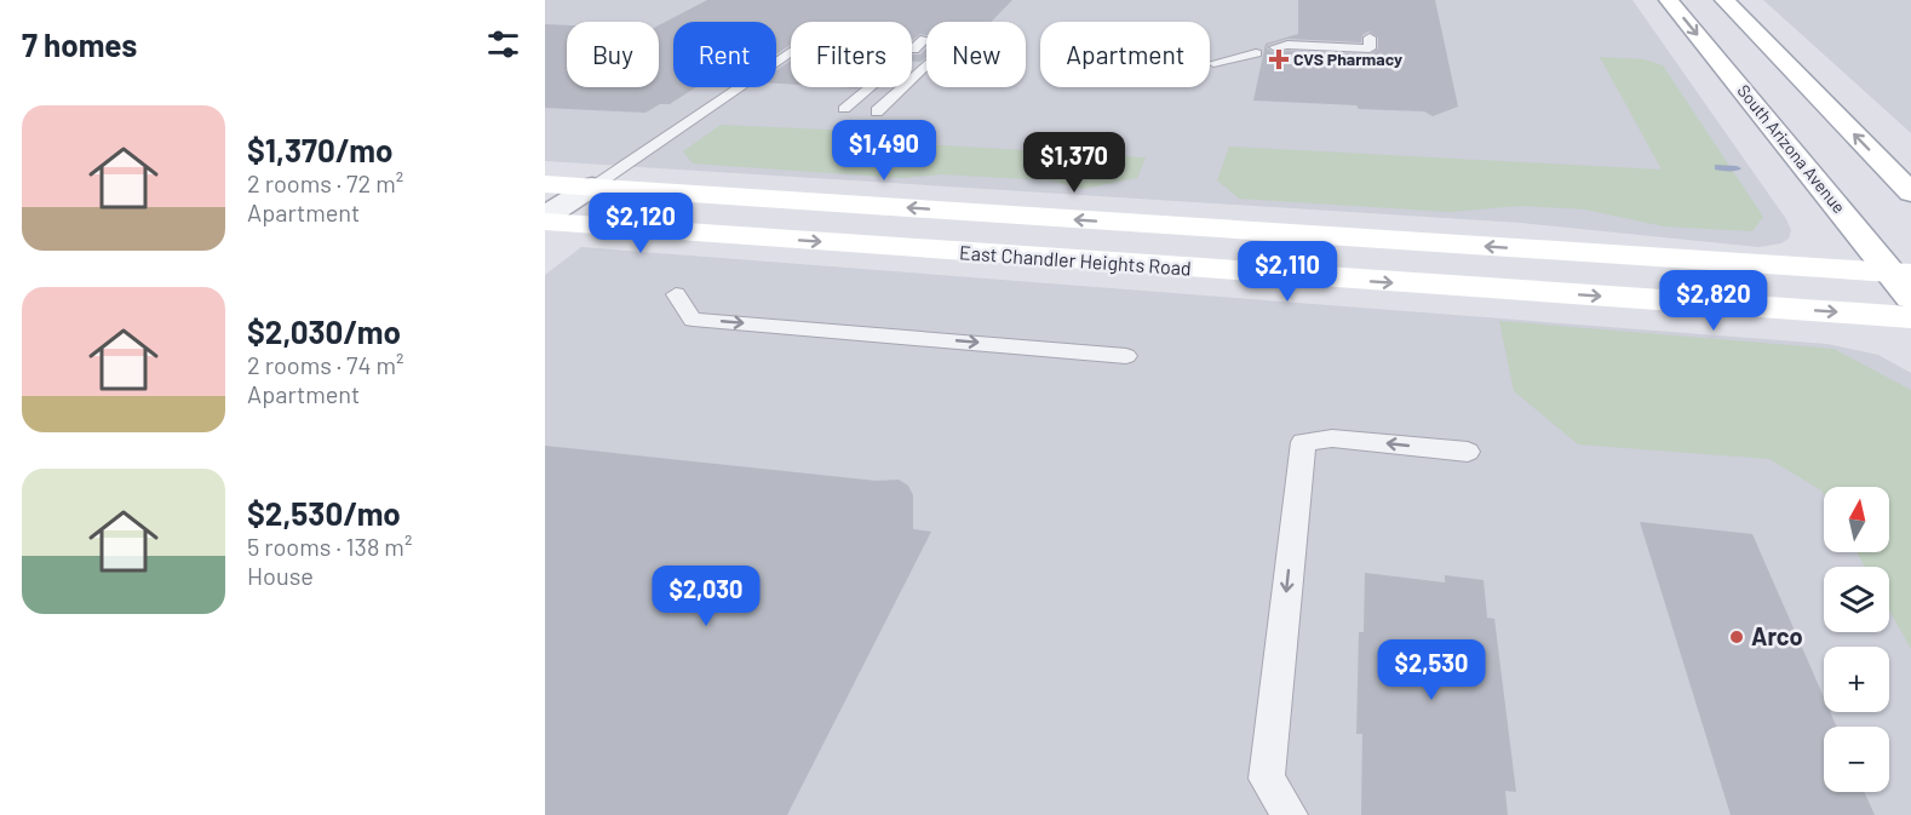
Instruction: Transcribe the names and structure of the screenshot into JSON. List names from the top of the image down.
{
  "streets": {
    "main road": ["South Arizona Avenue", "East Chandler Heights Road"]
  },
  "crossings": [
    ["South Arizona Avenue", "East Chandler Heights Road"]
  ],
  "places": {
    "health": ["CVS Pharmacy"],
    "other": ["Arco"]
  },
  "north": "top",
  "page": {
    "heading": "7 homes",
    "chip": [
      "Buy",
      "Rent",
      "Filters",
      "New",
      "Apartment"
    ],
    "list": [
      {
        "name": "$1,370/mo",
        "note": "2 rooms · 72 m² · Apartment"
      },
      {
        "name": "$2,030/mo",
        "note": "2 rooms · 74 m² · Apartment"
      },
      {
        "name": "$2,530/mo",
        "note": "5 rooms · 138 m² · House"
      }
    ],
    "price": [
      "$1,490",
      "$1,370",
      "$2,120",
      "$2,110",
      "$2,820",
      "$2,030",
      "$2,530"
    ],
    "map_buttons": ["+", "−"]
  }
}
